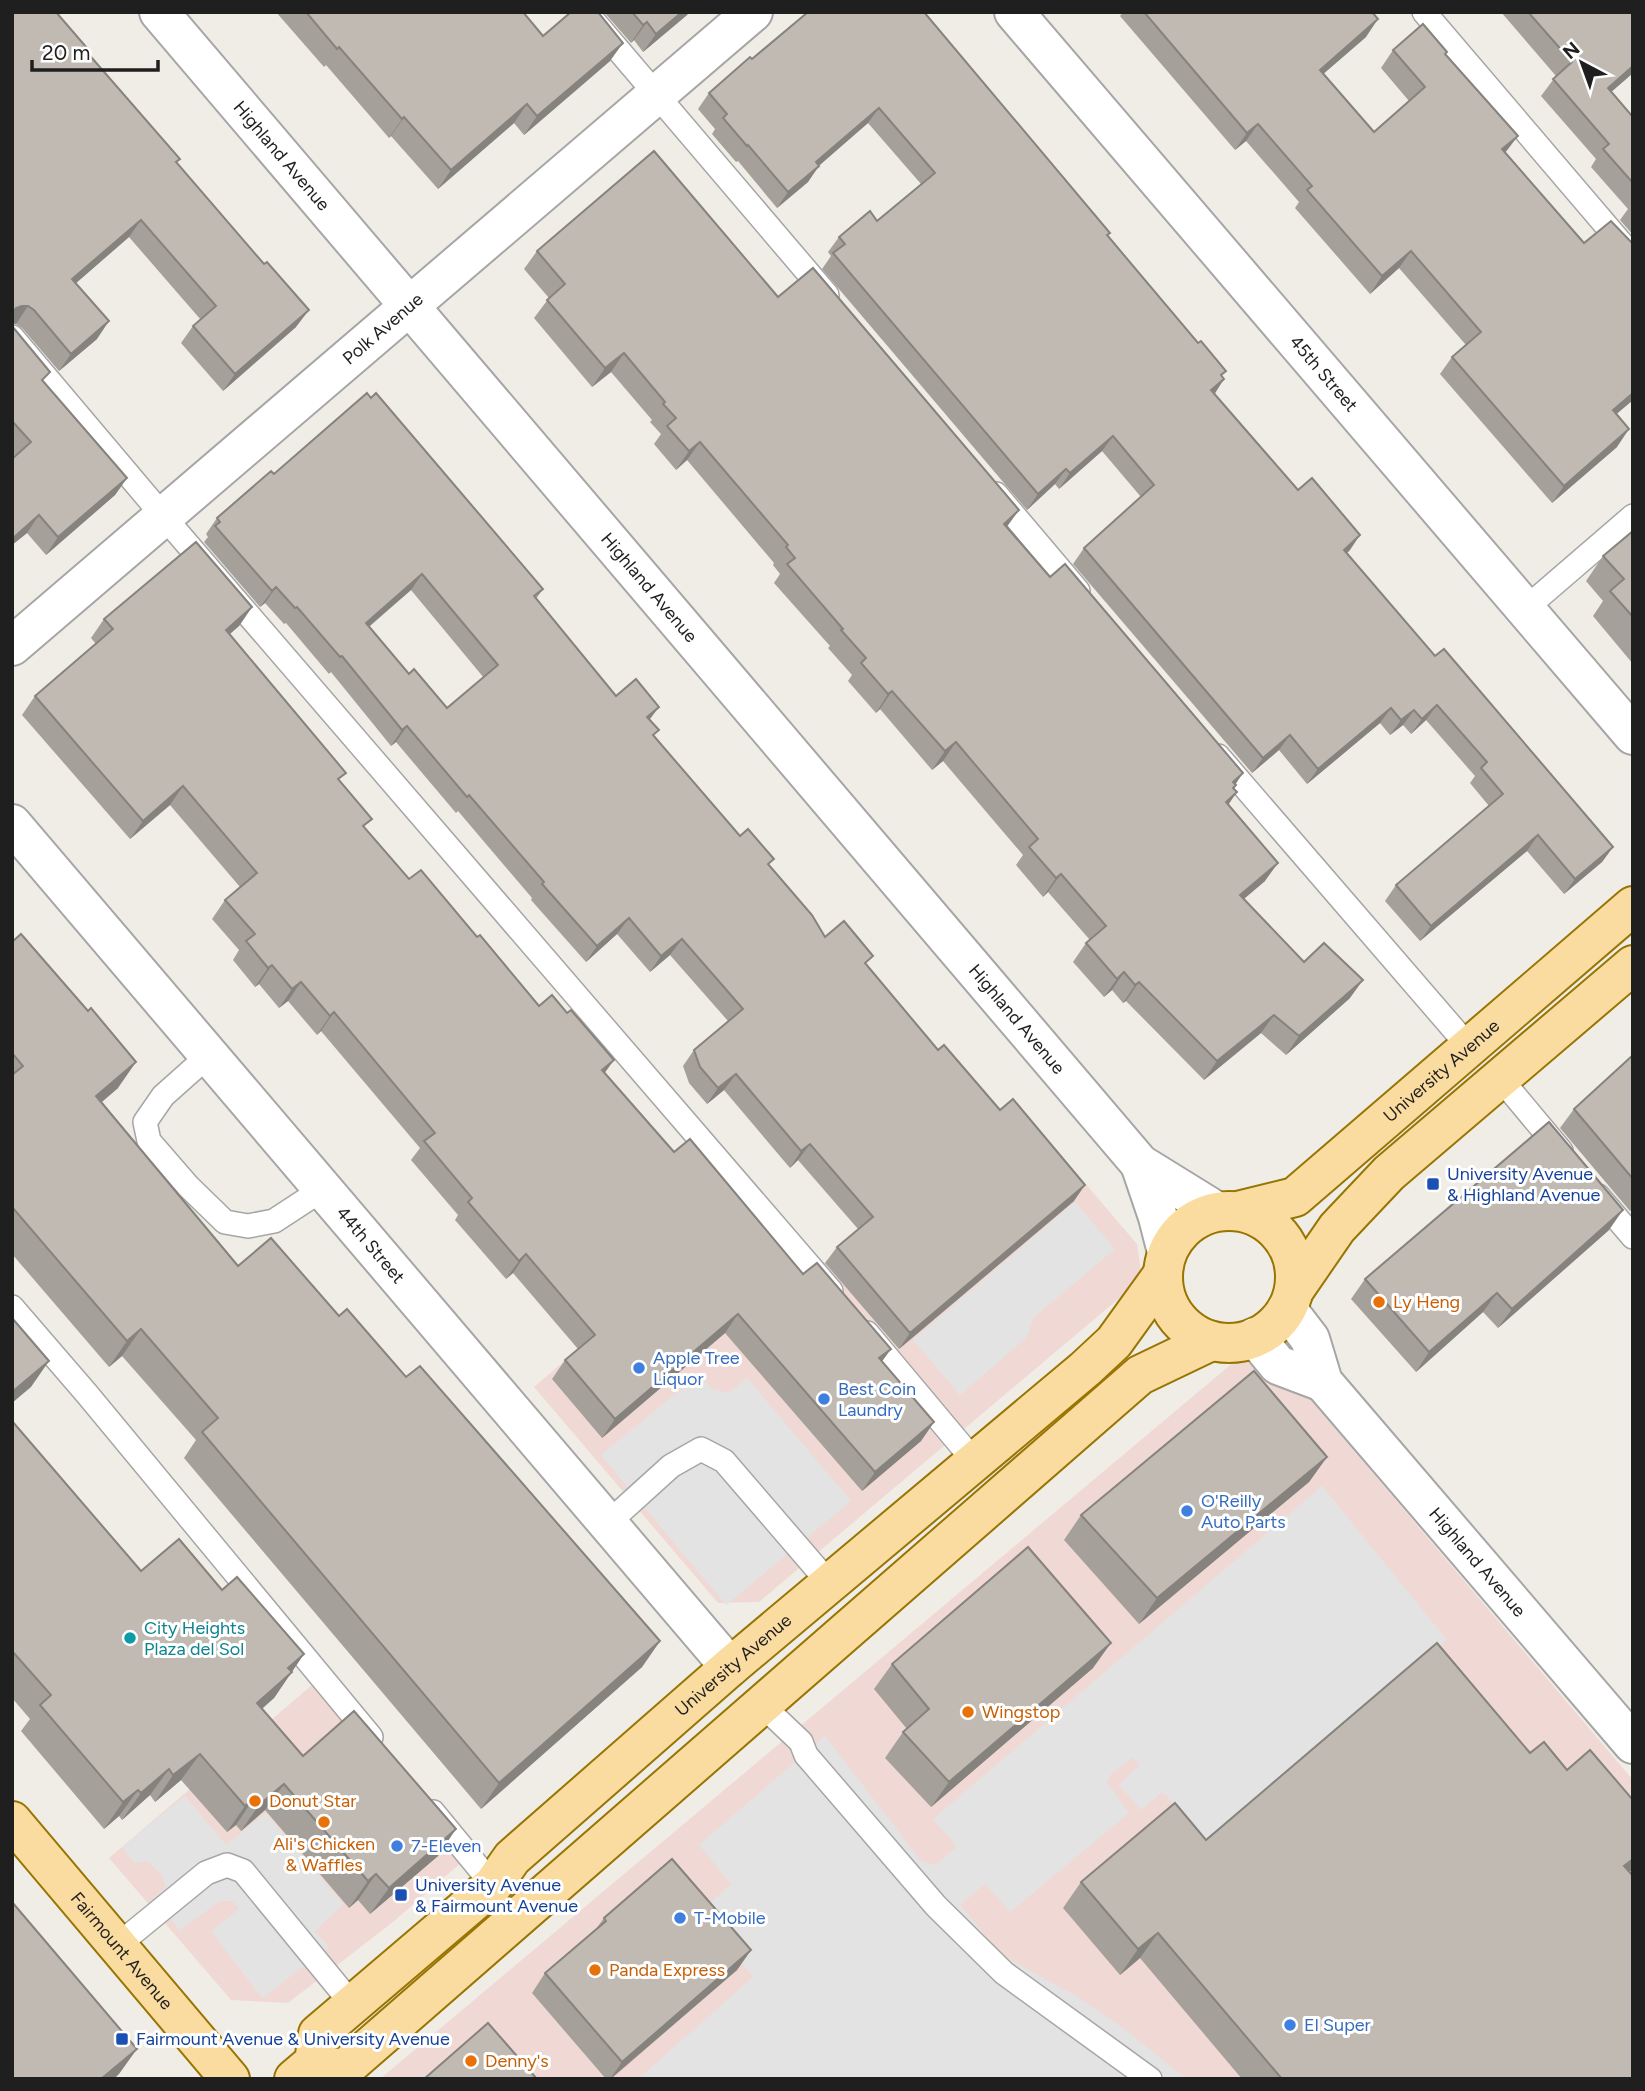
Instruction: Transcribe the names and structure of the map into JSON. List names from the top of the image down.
{
  "streets": {
    "main road": ["University Avenue", "Fairmount Avenue"],
    "street": [
      "Highland Avenue",
      "Polk Avenue",
      "45th Street",
      "44th Street"
    ]
  },
  "crossings": [
    ["Highland Avenue", "Polk Avenue"],
    ["Highland Avenue", "University Avenue"],
    ["University Avenue", "44th Street"]
  ],
  "places": {
    "transit": ["University Avenue & Highland Avenue", "University Avenue & Fairmount Avenue", "Fairmount Avenue & University Avenue"],
    "other": [
      "Ly Heng",
      "Apple Tree Liquor",
      "Best Coin Laundry",
      "O'Reilly Auto Parts",
      "City Heights Plaza del Sol",
      "Wingstop",
      "Donut Star",
      "Ali's Chicken & Waffles",
      "7-Eleven",
      "T-Mobile",
      "Panda Express",
      "El Super",
      "Denny's"
    ]
  },
  "scale_bar": "20 m",
  "north": "top left"
}
